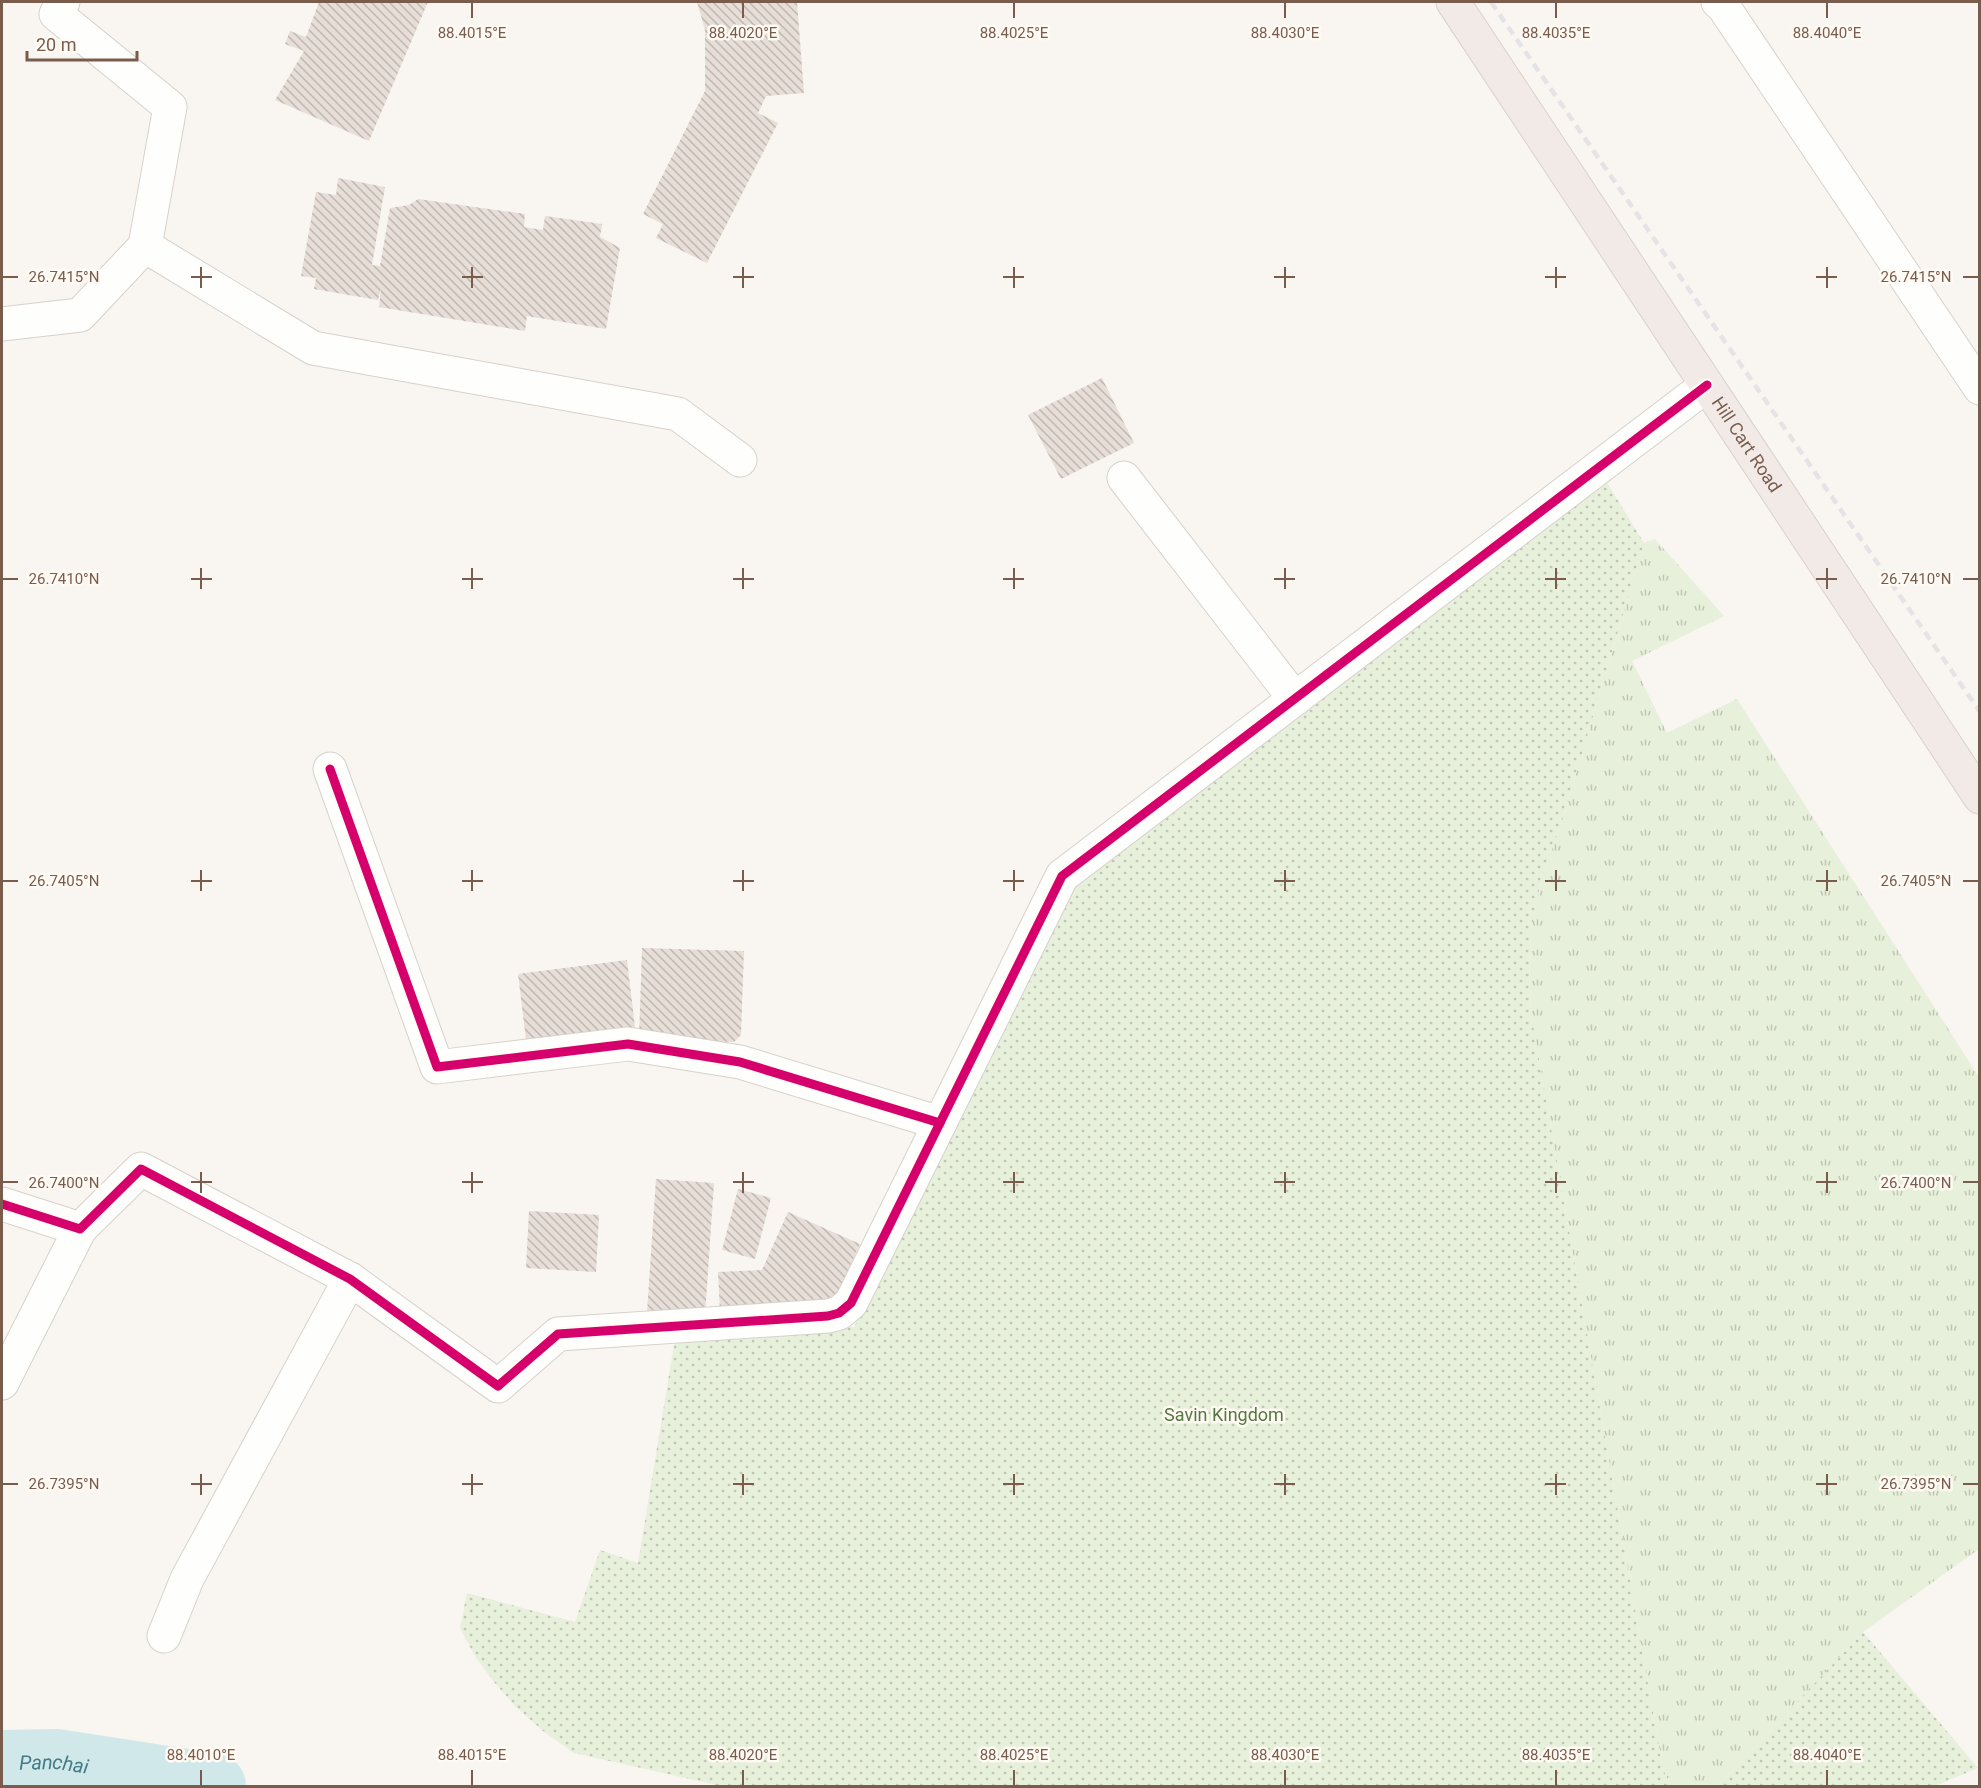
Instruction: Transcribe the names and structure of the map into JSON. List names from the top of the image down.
{
  "streets": {
    "highway": ["Hill Cart Road"]
  },
  "water": ["Panchai"],
  "parks": ["Savin Kingdom"],
  "scale_bar": "20 m",
  "coordinates": [
    "88.4015°E",
    "88.4020°E",
    "88.4025°E",
    "88.4030°E",
    "88.4035°E",
    "88.4040°E",
    "26.7415°N",
    "26.7410°N",
    "26.7405°N",
    "26.7400°N",
    "26.7395°N",
    "88.4010°E"
  ]
}
